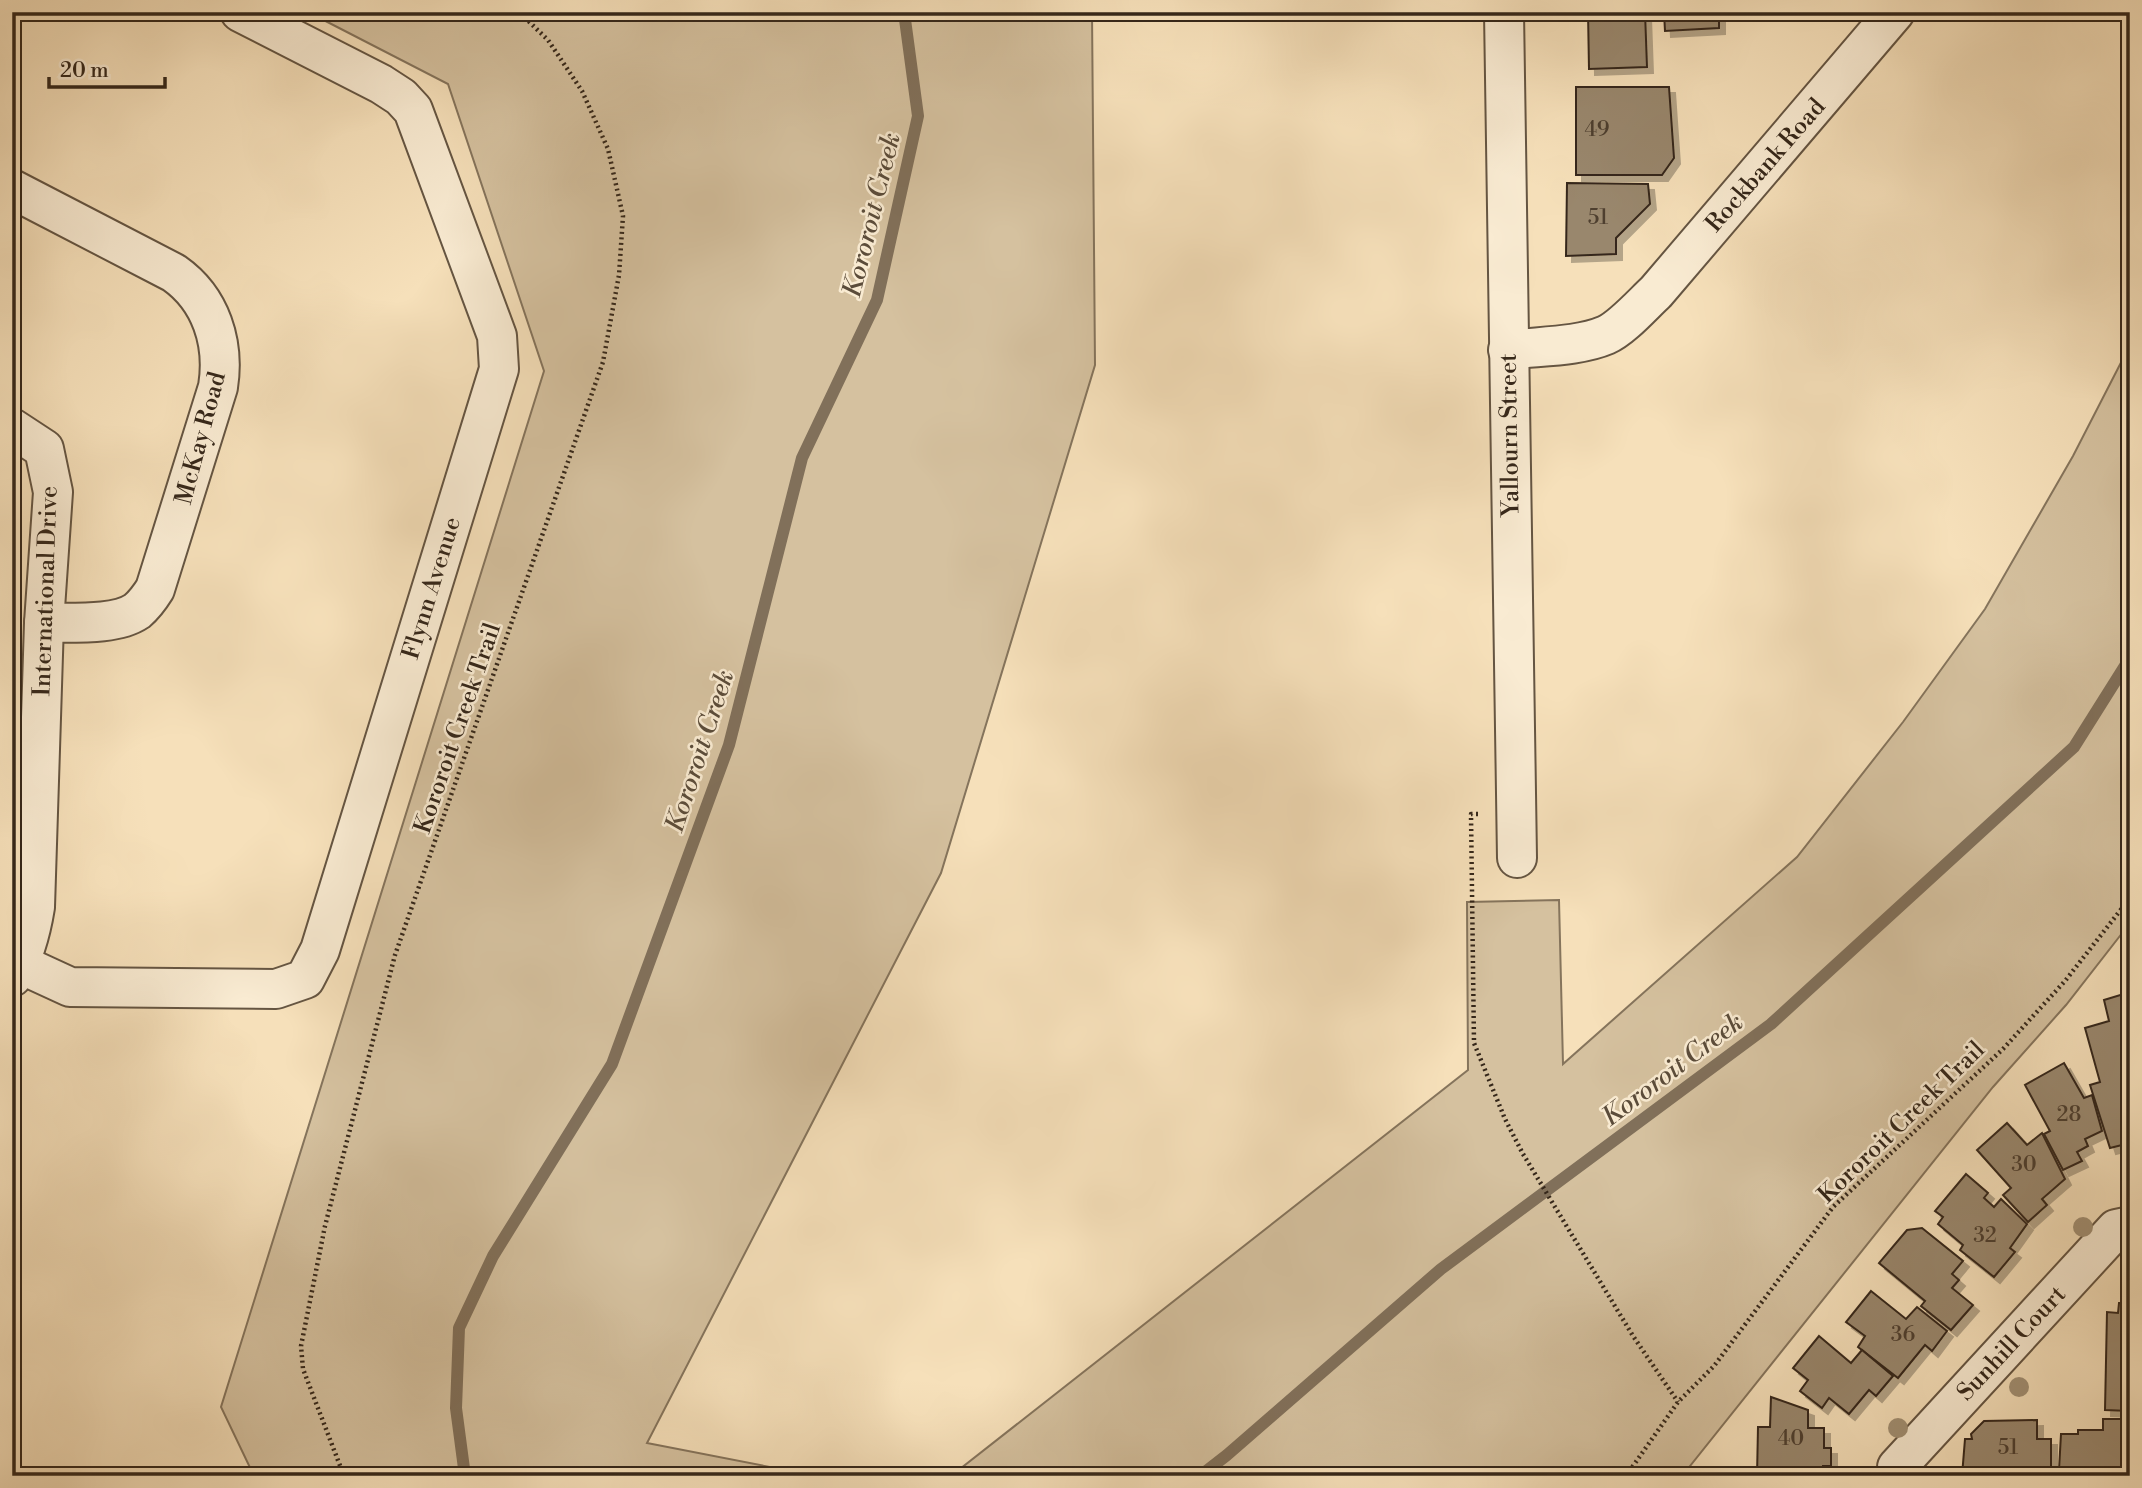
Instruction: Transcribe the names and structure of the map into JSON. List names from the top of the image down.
{
  "streets": {
    "street": [
      "Rockbank Road",
      "Yallourn Street",
      "McKay Road",
      "Flynn Avenue",
      "International Drive",
      "Sunhill Court"
    ],
    "path": ["Kororoit Creek Trail"]
  },
  "crossings": [
    ["Rockbank Road", "Yallourn Street"],
    ["McKay Road", "International Drive"],
    ["Flynn Avenue", "International Drive"]
  ],
  "water": ["Kororoit Creek"],
  "house_numbers": [
    "49",
    "51",
    "28",
    "30",
    "32",
    "36",
    "40",
    "51"
  ],
  "scale_bar": "20 m"
}
